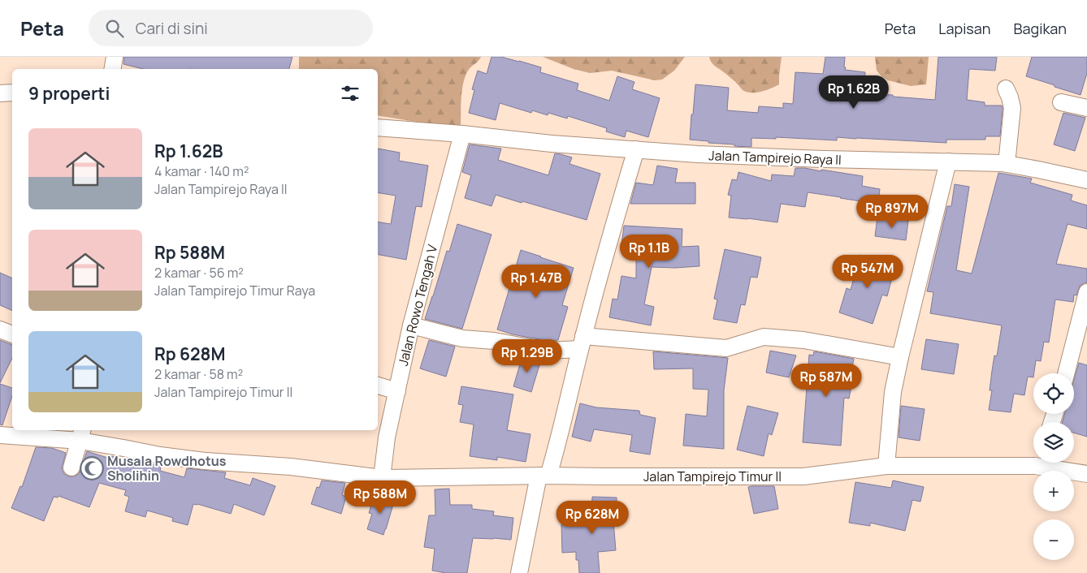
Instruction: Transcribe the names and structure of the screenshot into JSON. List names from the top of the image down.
{
  "streets": {
    "street": ["Jalan Tampirejo Raya II", "Jalan Rowo Tengah V", "Jalan Tampirejo Timur II"]
  },
  "crossings": [
    ["Jalan Tampirejo Raya II", "Jalan Rowo Tengah V"],
    ["Jalan Rowo Tengah V", "Jalan Tampirejo Timur II"]
  ],
  "places": {
    "mosque": ["Musala Rowdhotus Sholihin"]
  },
  "page": {
    "header": "Peta",
    "search": "Cari di sini",
    "nav": ["Peta", "Lapisan", "Bagikan"],
    "heading": "9 properti",
    "price": [
      "Rp 1.62B",
      "Rp 897M",
      "Rp 1.1B",
      "Rp 547M",
      "Rp 1.47B",
      "Rp 1.29B",
      "Rp 587M",
      "Rp 588M",
      "Rp 628M"
    ],
    "list": [
      {
        "name": "Rp 1.62B",
        "note": "4 kamar · 140 m² · Jalan Tampirejo Raya II"
      },
      {
        "name": "Rp 588M",
        "note": "2 kamar · 56 m² · Jalan Tampirejo Timur Raya"
      },
      {
        "name": "Rp 628M",
        "note": "2 kamar · 58 m² · Jalan Tampirejo Timur II"
      }
    ],
    "map_buttons": ["+", "−"]
  }
}
